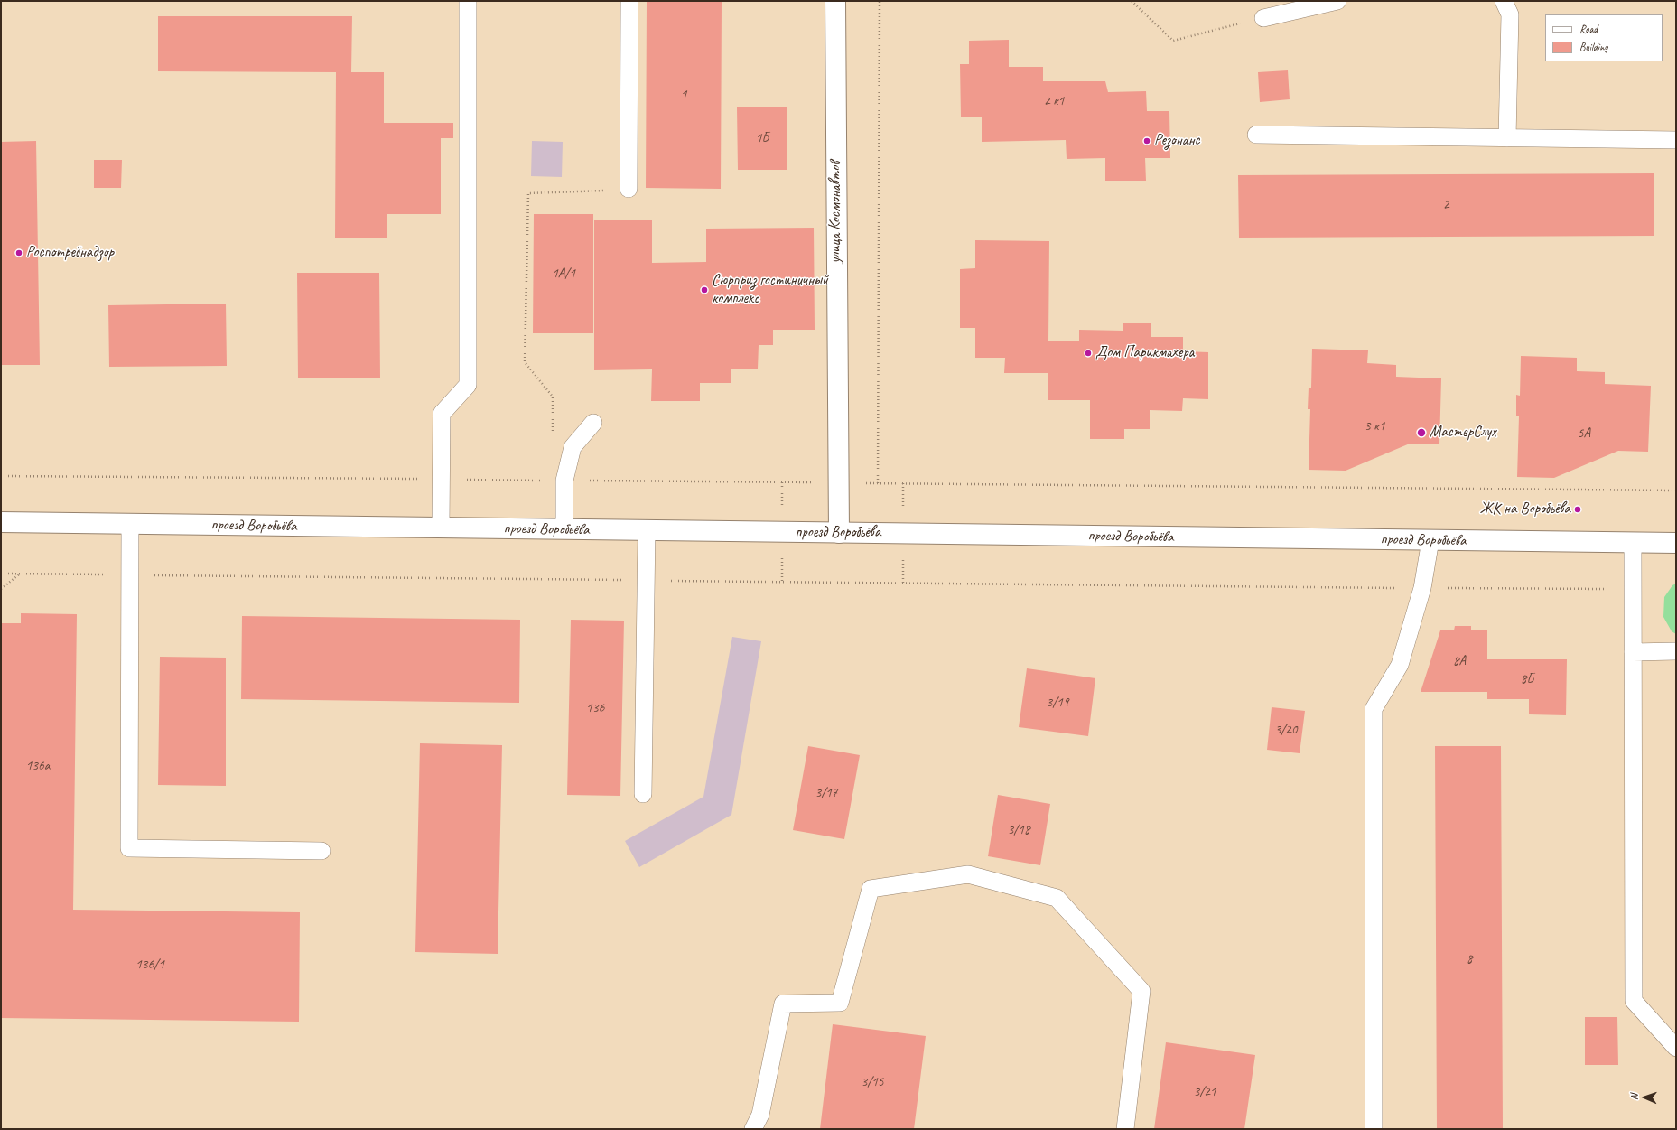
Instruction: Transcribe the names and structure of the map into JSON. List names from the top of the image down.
{
  "streets": {
    "main road": ["улица Космонавтов", "проезд Воробьёва"]
  },
  "crossings": [
    ["улица Космонавтов", "проезд Воробьёва"]
  ],
  "places": [
    "Резонанс",
    "Роспотребнадзор",
    "Сюрприз гостиничный комплекс",
    "Дом Парикмахера",
    "МастерСлух",
    "ЖК на Воробьёва"
  ],
  "house_numbers": [
    "1",
    "2 к1",
    "1Б",
    "2",
    "1А/1",
    "3 к1",
    "5А",
    "8А",
    "8Б",
    "3/19",
    "136",
    "3/20",
    "136а",
    "3/17",
    "3/18",
    "8",
    "136/1",
    "3/15",
    "3/21"
  ],
  "legend": ["Road", "Building"],
  "north": "left"
}
